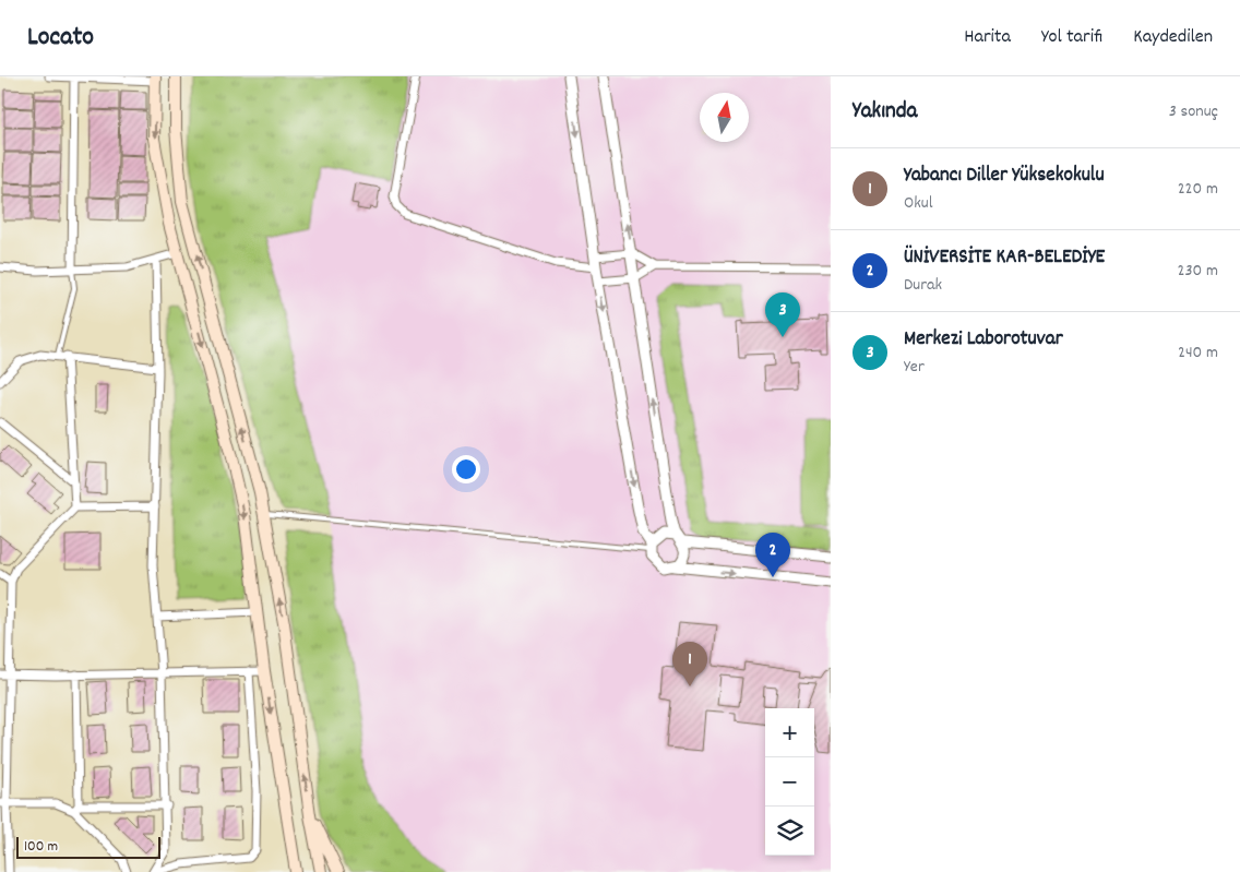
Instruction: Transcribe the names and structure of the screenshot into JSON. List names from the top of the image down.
{
  "scale_bar": "100 m",
  "north": "top",
  "page": {
    "header": "Locato",
    "nav": ["Harita", "Yol tarifi", "Kaydedilen"],
    "heading": ["Yakında", "3 sonuç"],
    "list": [
      {
        "mark": "1",
        "name": "Yabancı Diller Yüksekokulu",
        "note": "Okul",
        "value": "220 m"
      },
      {
        "mark": "2",
        "name": "ÜNİVERSİTE KAR-BELEDİYE",
        "note": "Durak",
        "value": "230 m"
      },
      {
        "mark": "3",
        "name": "Merkezi Laborotuvar",
        "note": "Yer",
        "value": "240 m"
      }
    ],
    "pins": ["3", "2", "1"],
    "map_buttons": ["+", "−"],
    "scale": "100 m"
  }
}
